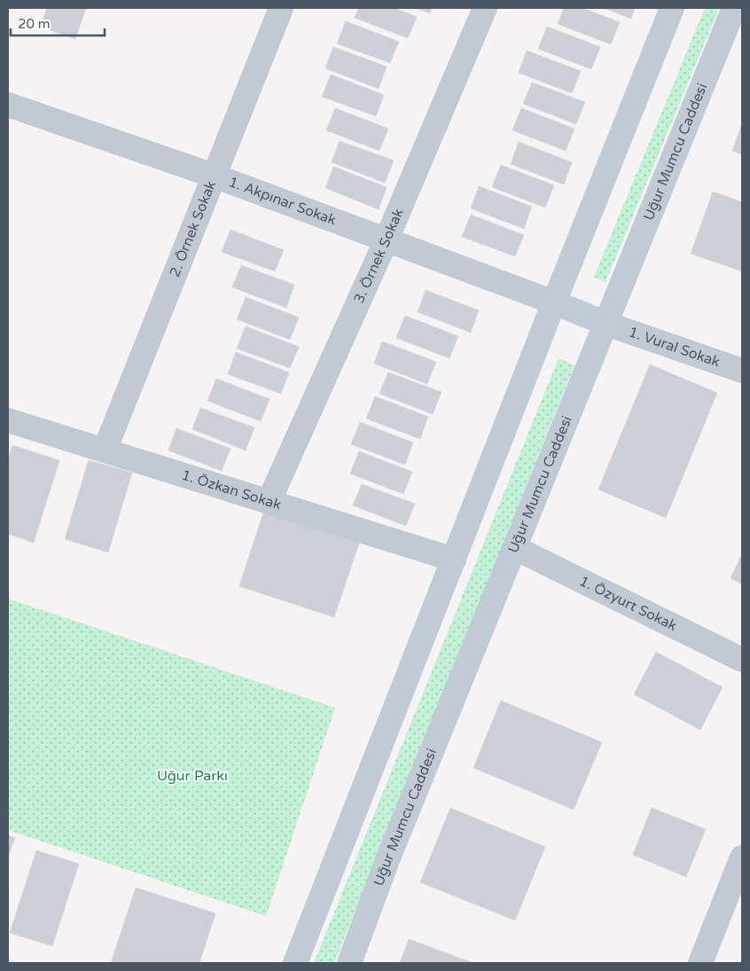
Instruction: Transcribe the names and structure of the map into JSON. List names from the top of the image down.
{
  "streets": {
    "street": [
      "Uğur Mumcu Caddesi",
      "1. Akpınar Sokak",
      "2. Örnek Sokak",
      "3. Örnek Sokak",
      "1. Vural Sokak",
      "1. Özkan Sokak",
      "1. Özyurt Sokak"
    ]
  },
  "crossings": [
    ["Uğur Mumcu Caddesi", "1. Vural Sokak"],
    ["Uğur Mumcu Caddesi", "1. Özyurt Sokak"],
    ["1. Akpınar Sokak", "2. Örnek Sokak"],
    ["1. Akpınar Sokak", "3. Örnek Sokak"],
    ["2. Örnek Sokak", "1. Özkan Sokak"],
    ["3. Örnek Sokak", "1. Özkan Sokak"]
  ],
  "parks": ["Uğur Parkı"],
  "scale_bar": "20 m"
}
